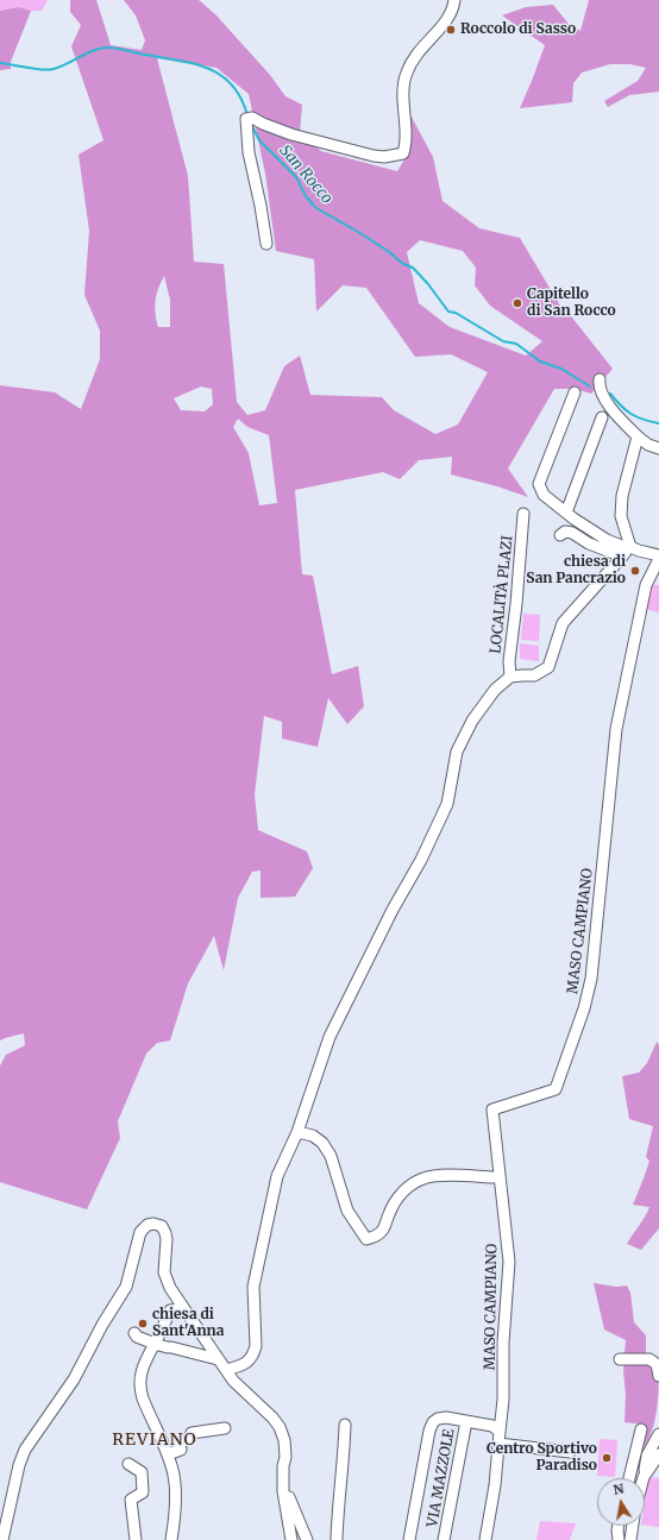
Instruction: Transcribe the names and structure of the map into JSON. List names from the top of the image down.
{
  "streets": {
    "street": ["LOCALITÀ PLAZI", "MASO CAMPIANO", "VIA MAZZOLE"]
  },
  "districts": ["REVIANO"],
  "water": ["San Rocco"],
  "places": [
    "Roccolo di Sasso",
    "Capitello di San Rocco",
    "chiesa di San Pancrazio",
    "chiesa di Sant'Anna",
    "Centro Sportivo Paradiso"
  ],
  "north": "top"
}
